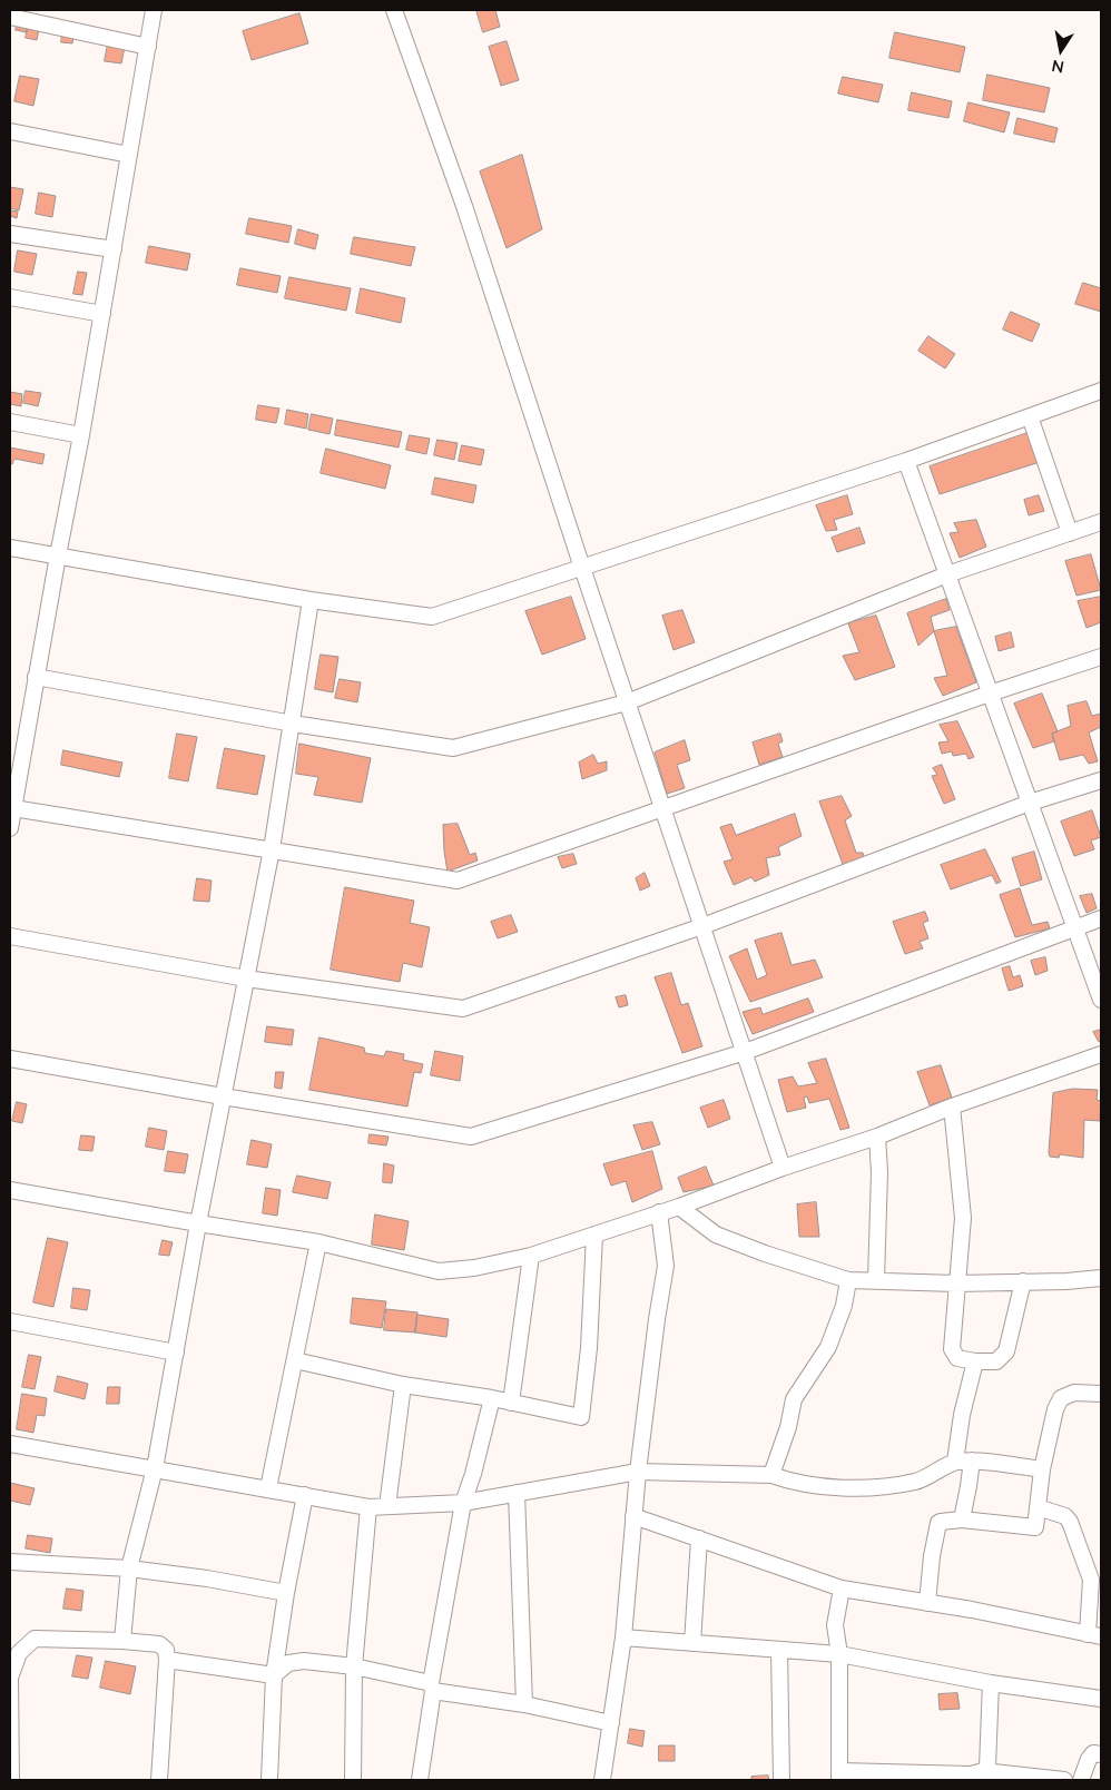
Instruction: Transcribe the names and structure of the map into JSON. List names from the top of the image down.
{
  "north": "bottom"
}
